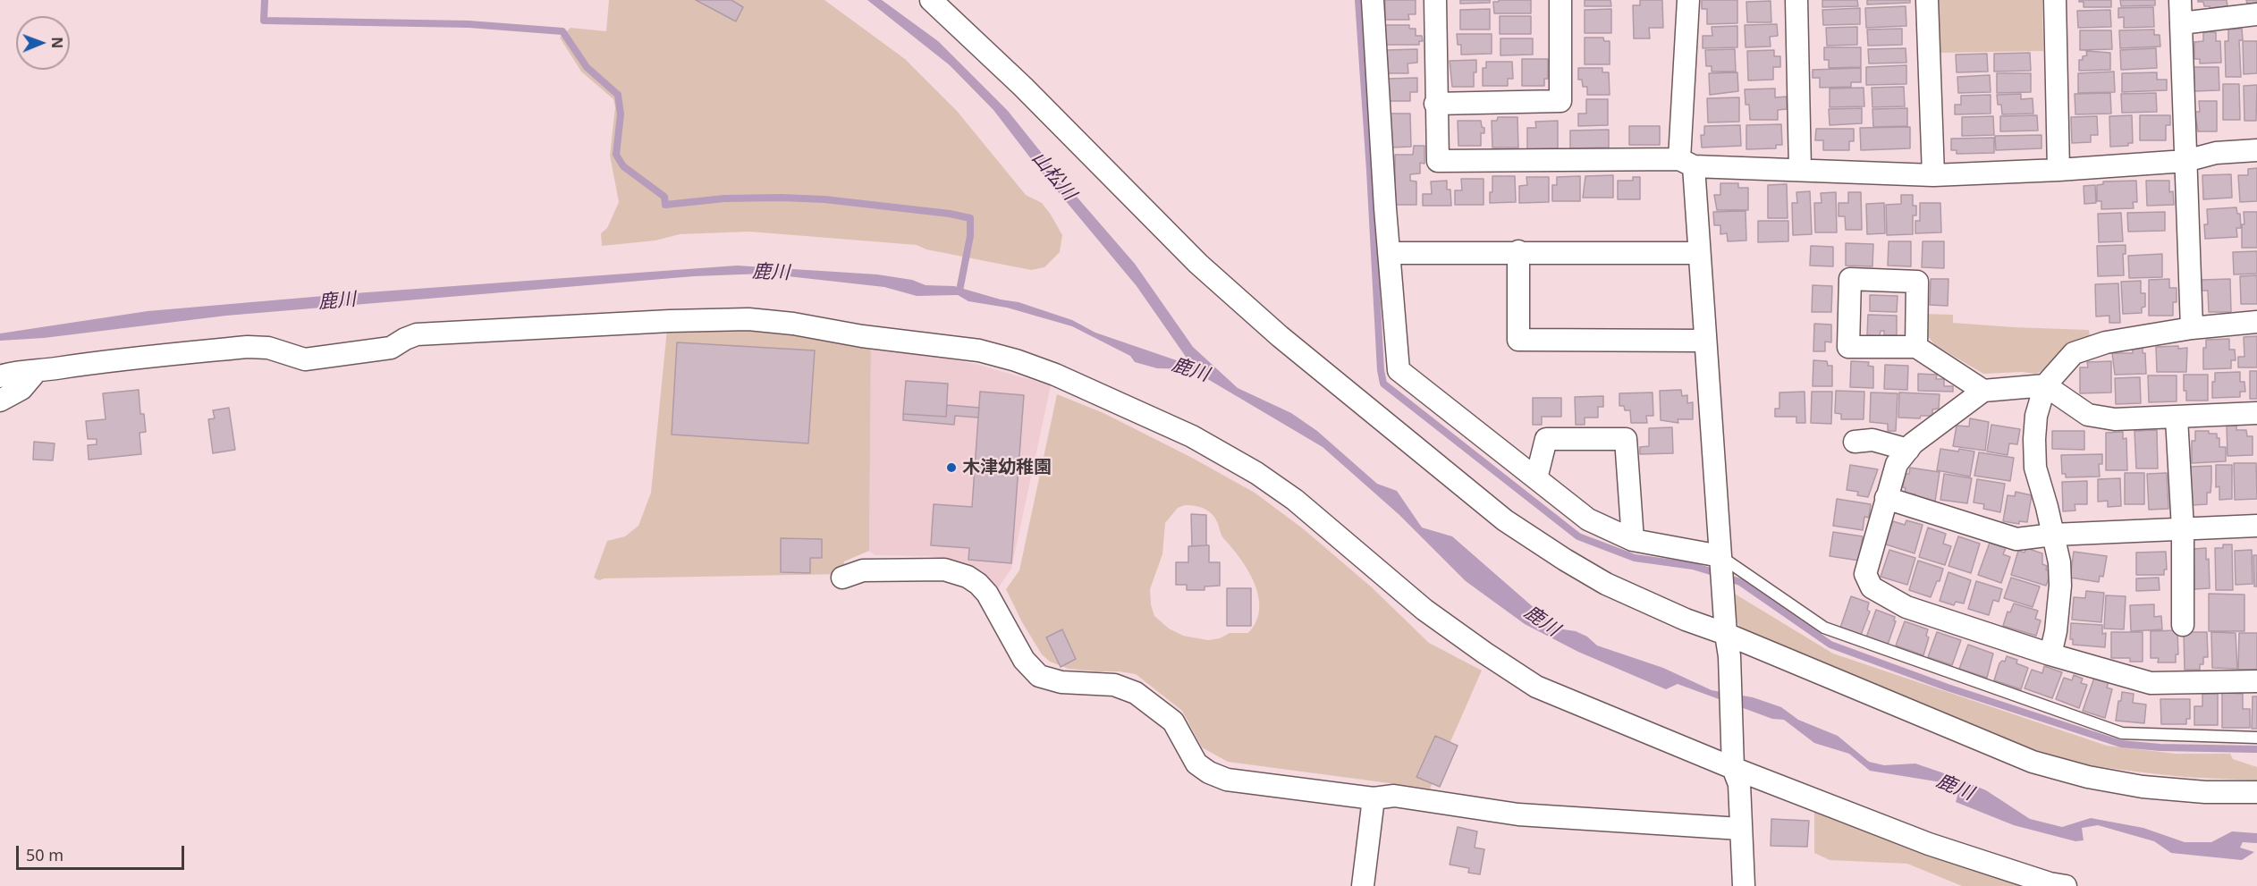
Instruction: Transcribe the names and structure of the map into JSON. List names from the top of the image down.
{
  "water": ["山松川", "鹿川"],
  "places": ["木津幼稚園"],
  "scale_bar": "50 m",
  "north": "right"
}
